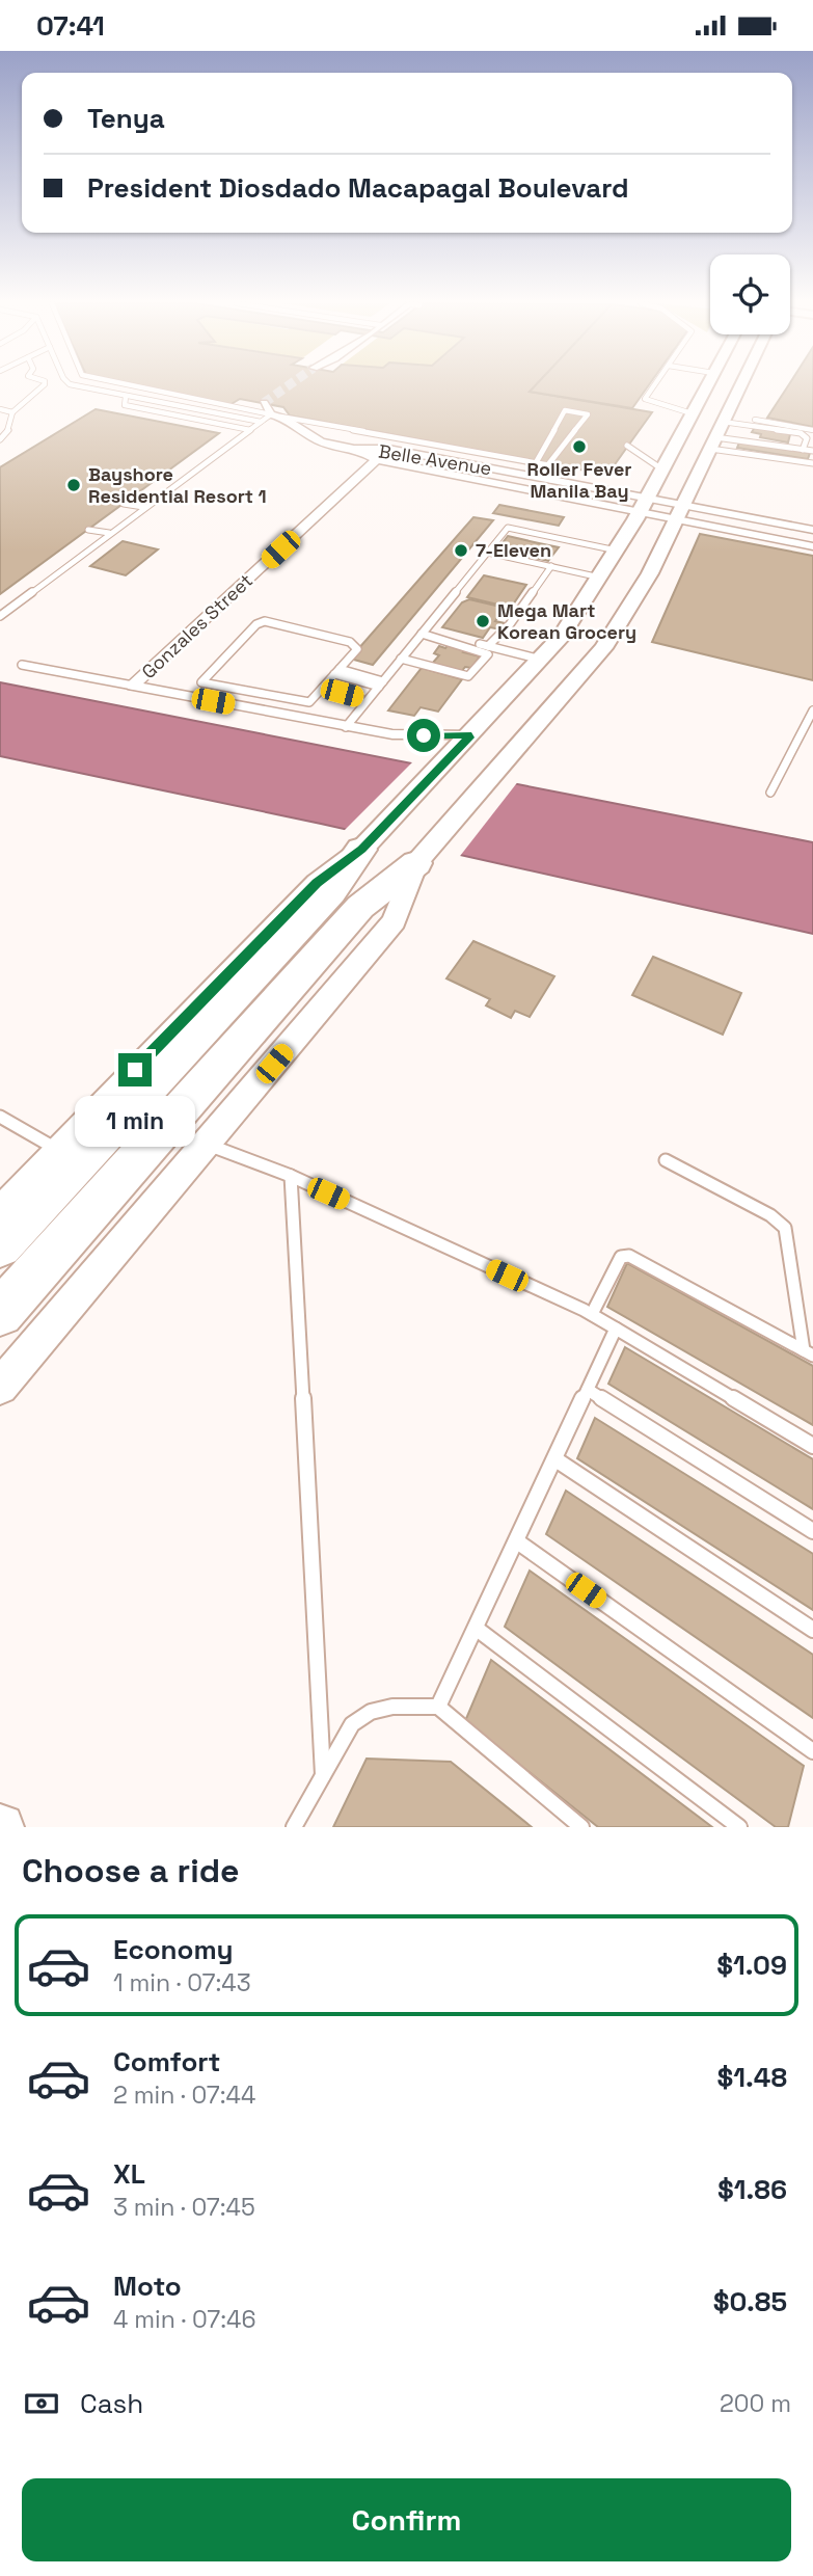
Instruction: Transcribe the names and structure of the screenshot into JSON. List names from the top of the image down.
{
  "streets": {
    "street": ["Belle Avenue", "Gonzales Street"]
  },
  "crossings": [
    ["Belle Avenue", "Gonzales Street"]
  ],
  "places": [
    "Roller Fever Manila Bay",
    "Bayshore Residential Resort 1",
    "7-Eleven",
    "Mega Mart Korean Grocery"
  ],
  "page": {
    "status": "07:41",
    "banner": ["Tenya", "President Diosdado Macapagal Boulevard"],
    "bubble": "1 min",
    "heading": "Choose a ride",
    "list": [
      {
        "name": "Economy",
        "note": "1 min · 07:43",
        "value": "$1.09"
      },
      {
        "name": "Comfort",
        "note": "2 min · 07:44",
        "value": "$1.48"
      },
      {
        "name": "XL",
        "note": "3 min · 07:45",
        "value": "$1.86"
      },
      {
        "name": "Moto",
        "note": "4 min · 07:46",
        "value": "$0.85"
      }
    ],
    "pay": ["Cash", "200 m"],
    "buttons": "Confirm"
  }
}
